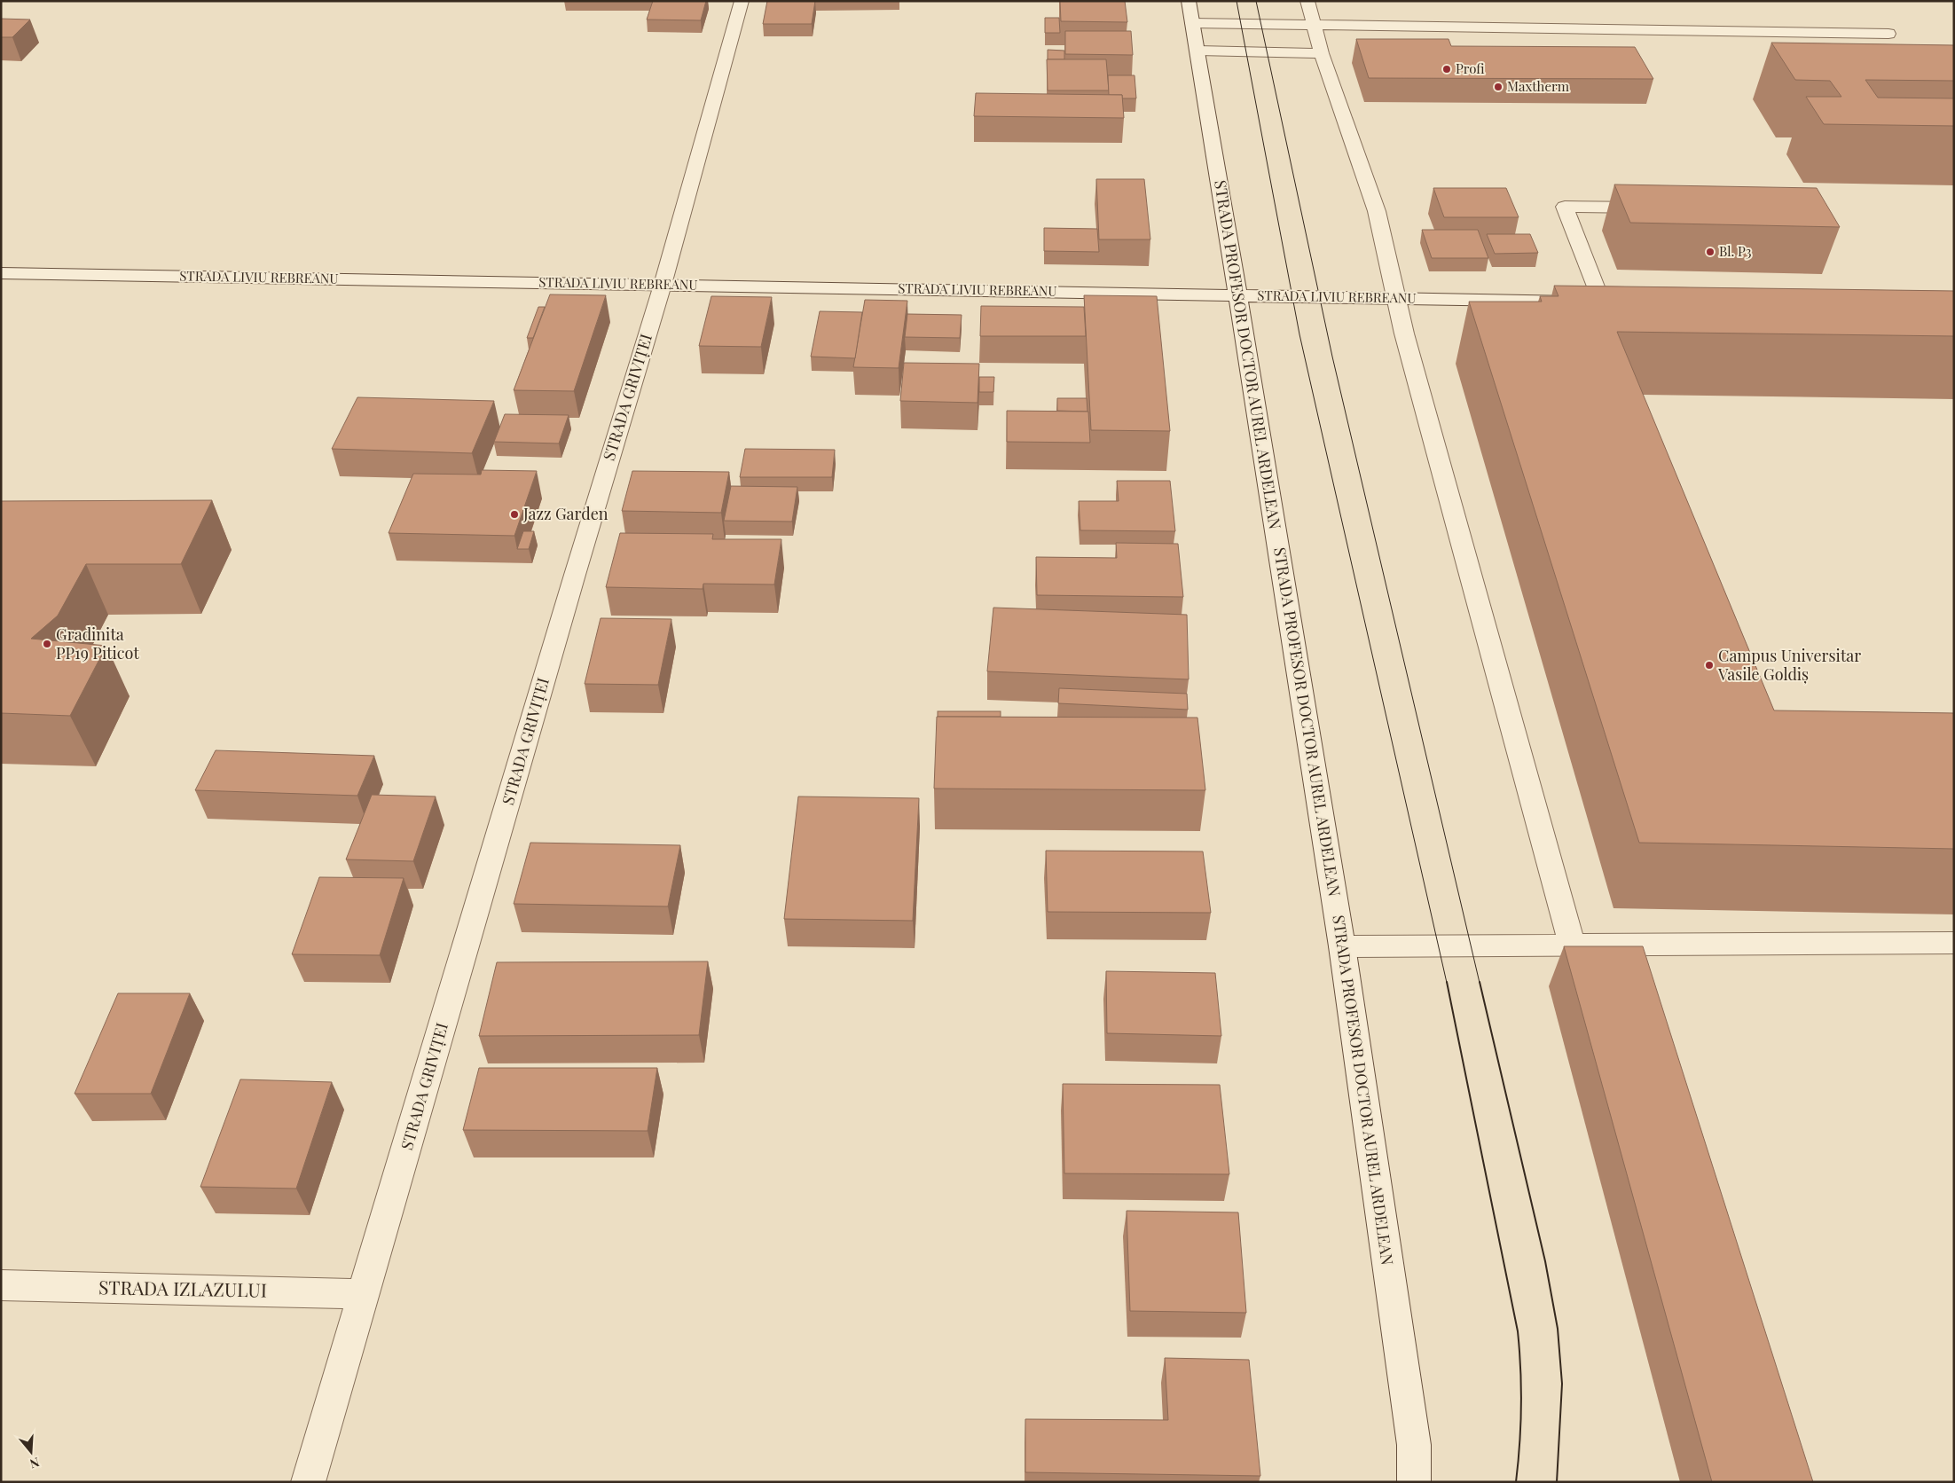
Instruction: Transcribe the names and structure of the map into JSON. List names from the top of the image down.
{
  "streets": {
    "street": [
      "STRADA LIVIU REBREANU",
      "STRADA PROFESOR DOCTOR AUREL ARDELEAN",
      "STRADA GRIVIȚEI",
      "STRADA IZLAZULUI"
    ]
  },
  "crossings": [
    ["STRADA LIVIU REBREANU", "STRADA PROFESOR DOCTOR AUREL ARDELEAN"],
    ["STRADA LIVIU REBREANU", "STRADA GRIVIȚEI"],
    ["STRADA GRIVIȚEI", "STRADA IZLAZULUI"]
  ],
  "places": [
    "Profi",
    "Maxtherm",
    "Bl. P3",
    "Jazz Garden",
    "Gradinita PP19 Piticot",
    "Campus Universitar Vasile Goldiș"
  ],
  "north": "bottom"
}
